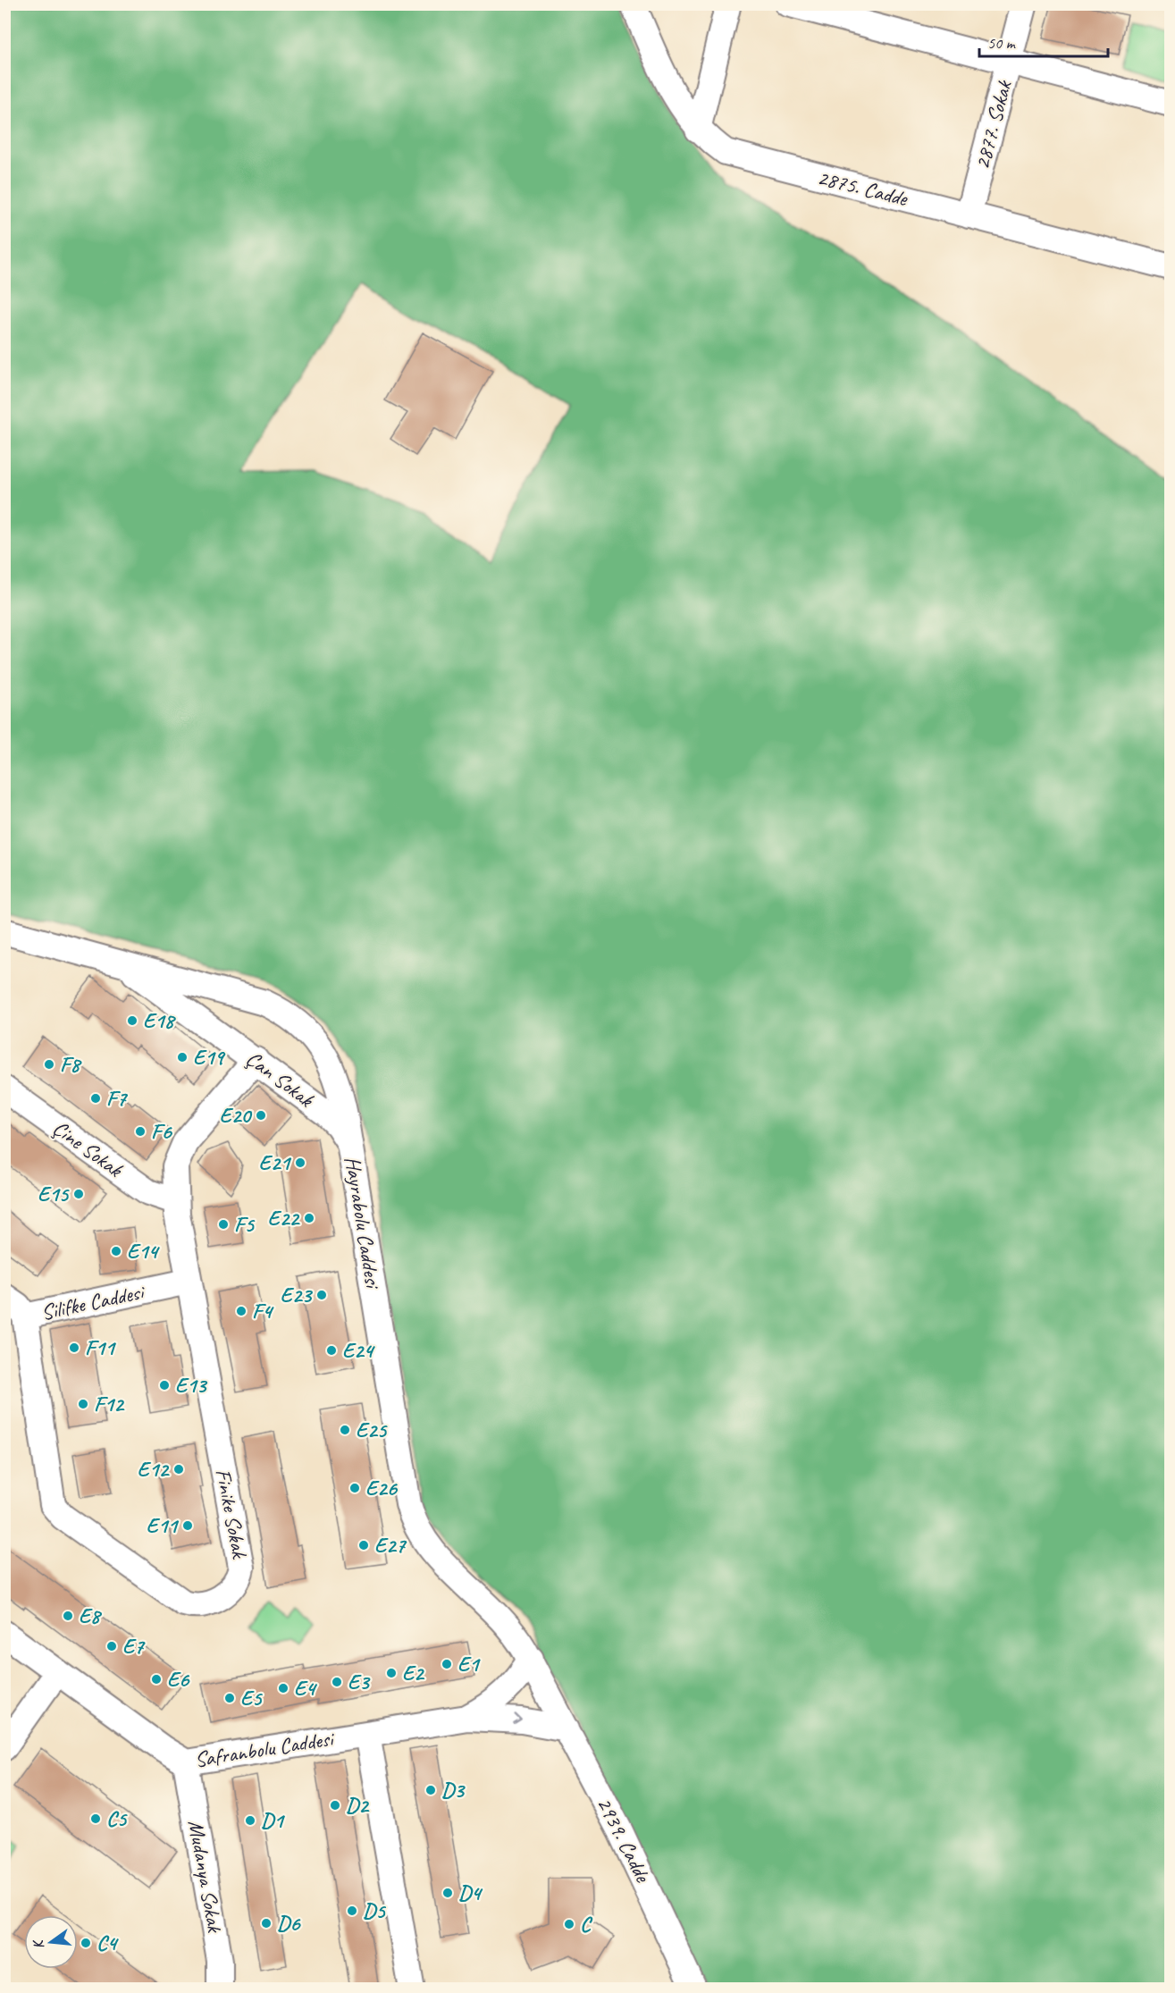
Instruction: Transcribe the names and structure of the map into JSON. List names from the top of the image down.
{
  "streets": {
    "street": [
      "2877. Sokak",
      "2875. Cadde",
      "Çan Sokak",
      "Çine Sokak",
      "Hayrabolu Caddesi",
      "Silifke Caddesi",
      "Finike Sokak",
      "Safranbolu Caddesi",
      "2939. Cadde",
      "Mudanya Sokak"
    ]
  },
  "crossings": [
    ["2877. Sokak", "2875. Cadde"],
    ["Çan Sokak", "Hayrabolu Caddesi"],
    ["Çan Sokak", "Finike Sokak"],
    ["Çine Sokak", "Finike Sokak"],
    ["Hayrabolu Caddesi", "Safranbolu Caddesi"],
    ["Hayrabolu Caddesi", "2939. Cadde"],
    ["Silifke Caddesi", "Finike Sokak"],
    ["Safranbolu Caddesi", "2939. Cadde"],
    ["Safranbolu Caddesi", "Mudanya Sokak"]
  ],
  "places": [
    "E18",
    "E19",
    "F8",
    "F7",
    "E20",
    "F6",
    "E21",
    "E15",
    "E22",
    "F5",
    "E14",
    "E23",
    "F4",
    "F11",
    "E24",
    "E13",
    "F12",
    "E25",
    "E12",
    "E26",
    "E11",
    "E27",
    "E8",
    "E7",
    "E1",
    "E2",
    "E6",
    "E3",
    "E4",
    "E5",
    "D3",
    "D2",
    "C5",
    "D1",
    "D4",
    "D5",
    "D6",
    "C",
    "C4"
  ],
  "scale_bar": "50 m",
  "north": "left"
}
